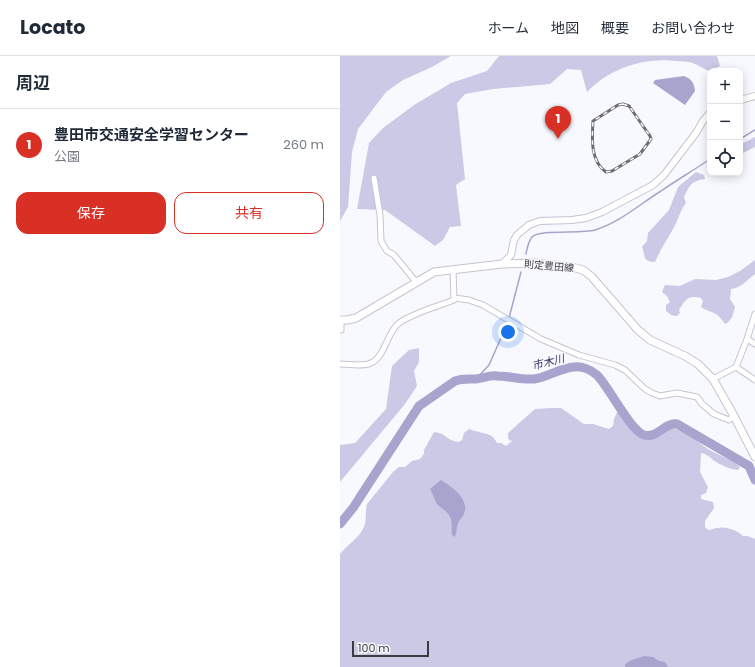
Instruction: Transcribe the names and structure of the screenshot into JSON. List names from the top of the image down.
{
  "streets": {
    "main road": ["則定豊田線"]
  },
  "water": ["市木川"],
  "scale_bar": "100 m",
  "page": {
    "header": "Locato",
    "nav": [
      "ホーム",
      "地図",
      "概要",
      "お問い合わせ"
    ],
    "heading": "周辺",
    "map_buttons": ["+", "−"],
    "pins": "1",
    "list": [
      {
        "mark": "1",
        "name": "豊田市交通安全学習センター",
        "note": "公園",
        "value": "260 m"
      }
    ],
    "buttons": ["保存", "共有"],
    "scale": "100 m"
  }
}
